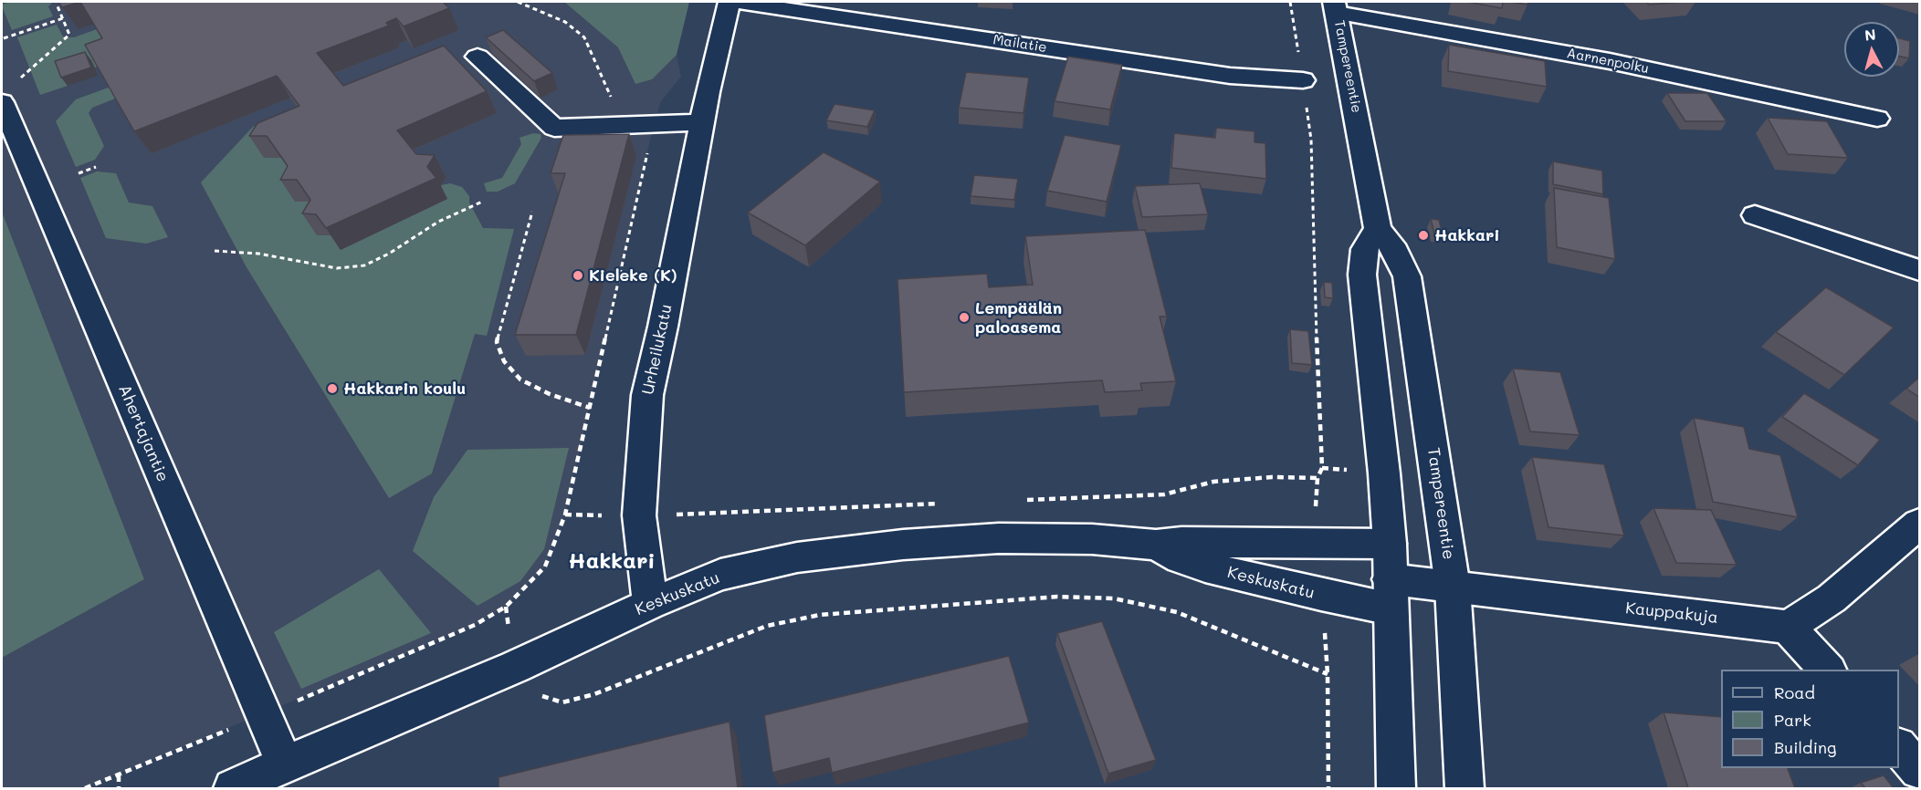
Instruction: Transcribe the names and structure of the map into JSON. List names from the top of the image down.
{
  "streets": {
    "street": [
      "Mailatie",
      "Aarnenpolku",
      "Tampereentie",
      "Urheilukatu",
      "Ahertajantie",
      "Keskuskatu",
      "Kauppakuja"
    ]
  },
  "crossings": [
    ["Aarnenpolku", "Tampereentie"],
    ["Tampereentie", "Kauppakuja"],
    ["Urheilukatu", "Keskuskatu"],
    ["Ahertajantie", "Keskuskatu"],
    ["Keskuskatu", "Kauppakuja"]
  ],
  "districts": ["Hakkari"],
  "places": [
    "Hakkari",
    "Kieleke (K)",
    "Lempäälän paloasema",
    "Hakkarin koulu"
  ],
  "legend": ["Road", "Park", "Building"],
  "north": "top"
}
